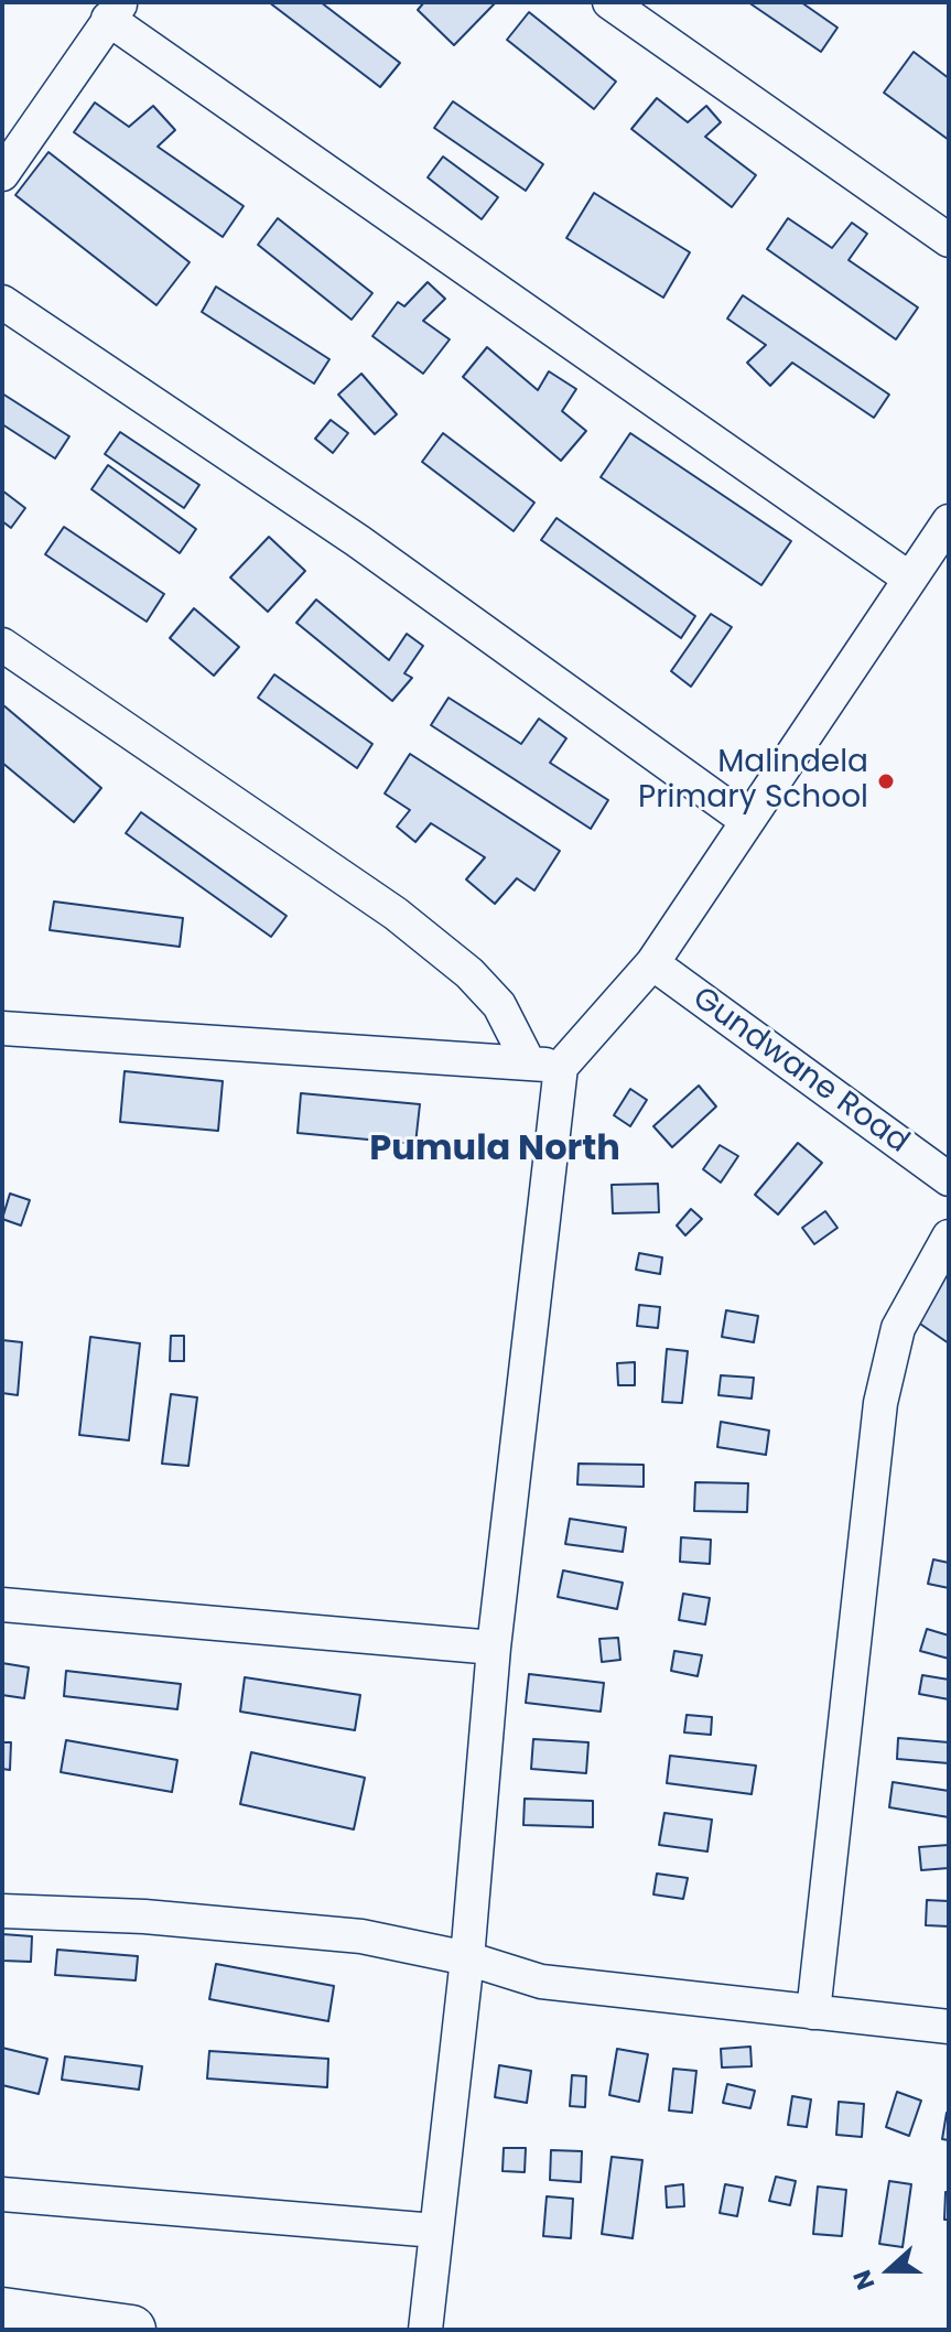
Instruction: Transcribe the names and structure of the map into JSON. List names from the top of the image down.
{
  "streets": {
    "street": ["Gundwane Road"]
  },
  "districts": ["Pumula North"],
  "places": ["Malindela Primary School"],
  "north": "left"
}
